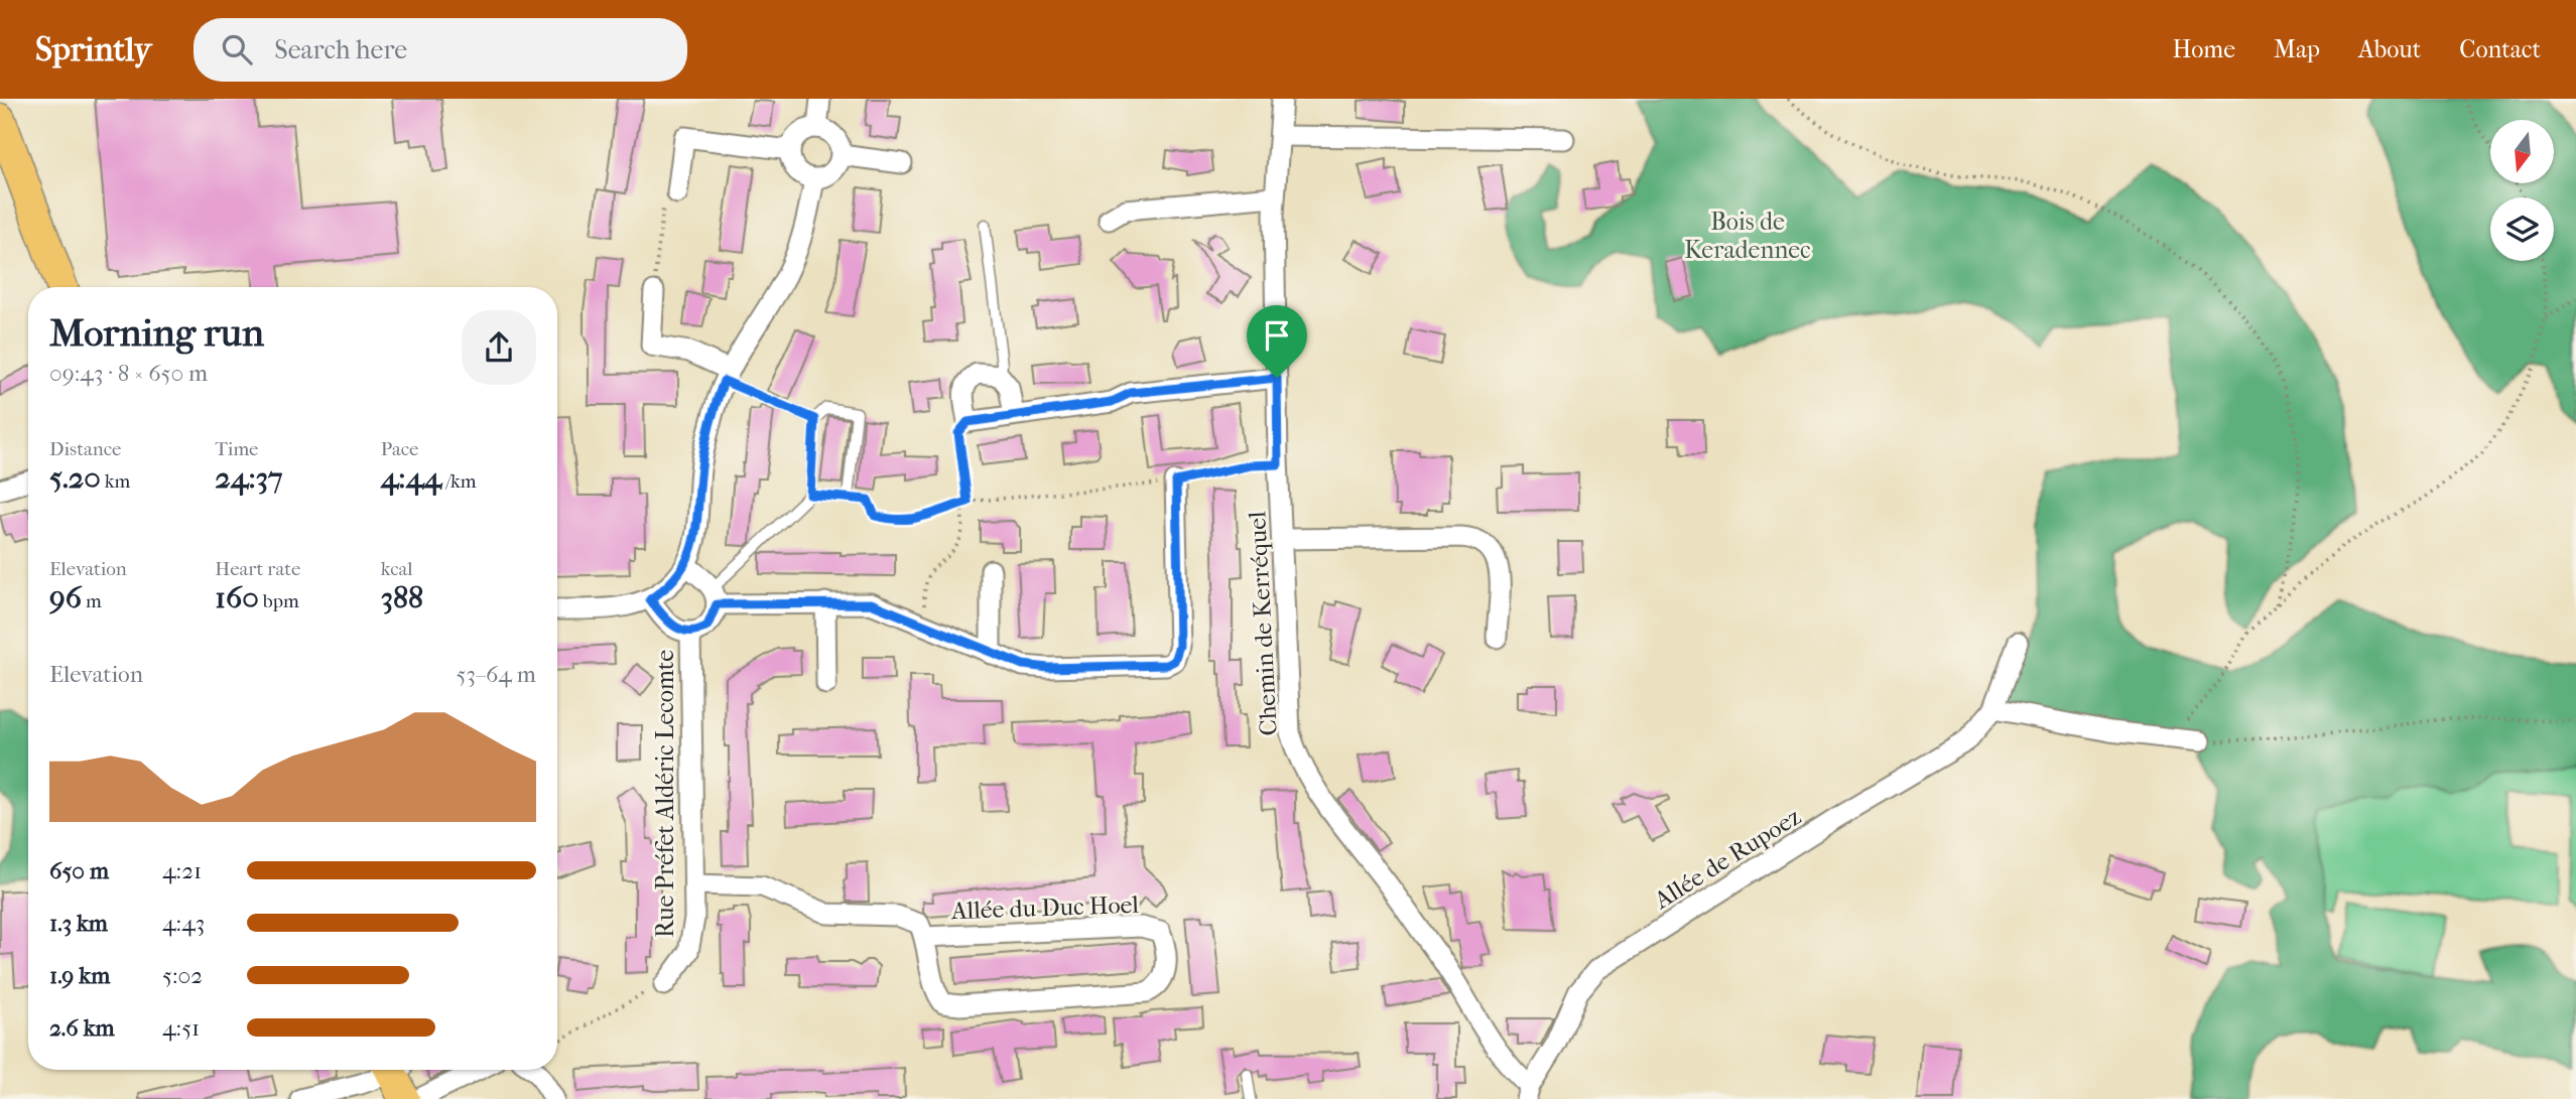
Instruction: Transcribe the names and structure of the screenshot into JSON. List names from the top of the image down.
{
  "streets": {
    "street": [
      "Chemin de Kerréquel",
      "Rue Préfet Aldéric Lecomte",
      "Allée de Rupoez",
      "Allée du Duc Hoel"
    ]
  },
  "crossings": [
    ["Chemin de Kerréquel", "Allée de Rupoez"],
    ["Rue Préfet Aldéric Lecomte", "Allée du Duc Hoel"]
  ],
  "parks": ["Bois de Keradennec"],
  "north": "bottom",
  "page": {
    "header": "Sprintly",
    "search": "Search here",
    "nav": [
      "Home",
      "Map",
      "About",
      "Contact"
    ],
    "heading": ["Morning run", "09:43 · 8 × 650 m"],
    "stats": [
      ["Distance", "5.20 km"],
      ["Time", "24:37"],
      ["Pace", "4:44 /km"],
      ["Elevation", "96 m"],
      ["Heart rate", "160 bpm"],
      ["kcal", "388"]
    ],
    "chart": ["Elevation", "53–64 m"],
    "list": [
      {
        "name": "650 m",
        "note": "4:21"
      },
      {
        "name": "1.3 km",
        "note": "4:43"
      },
      {
        "name": "1.9 km",
        "note": "5:02"
      },
      {
        "name": "2.6 km",
        "note": "4:51"
      }
    ]
  }
}
